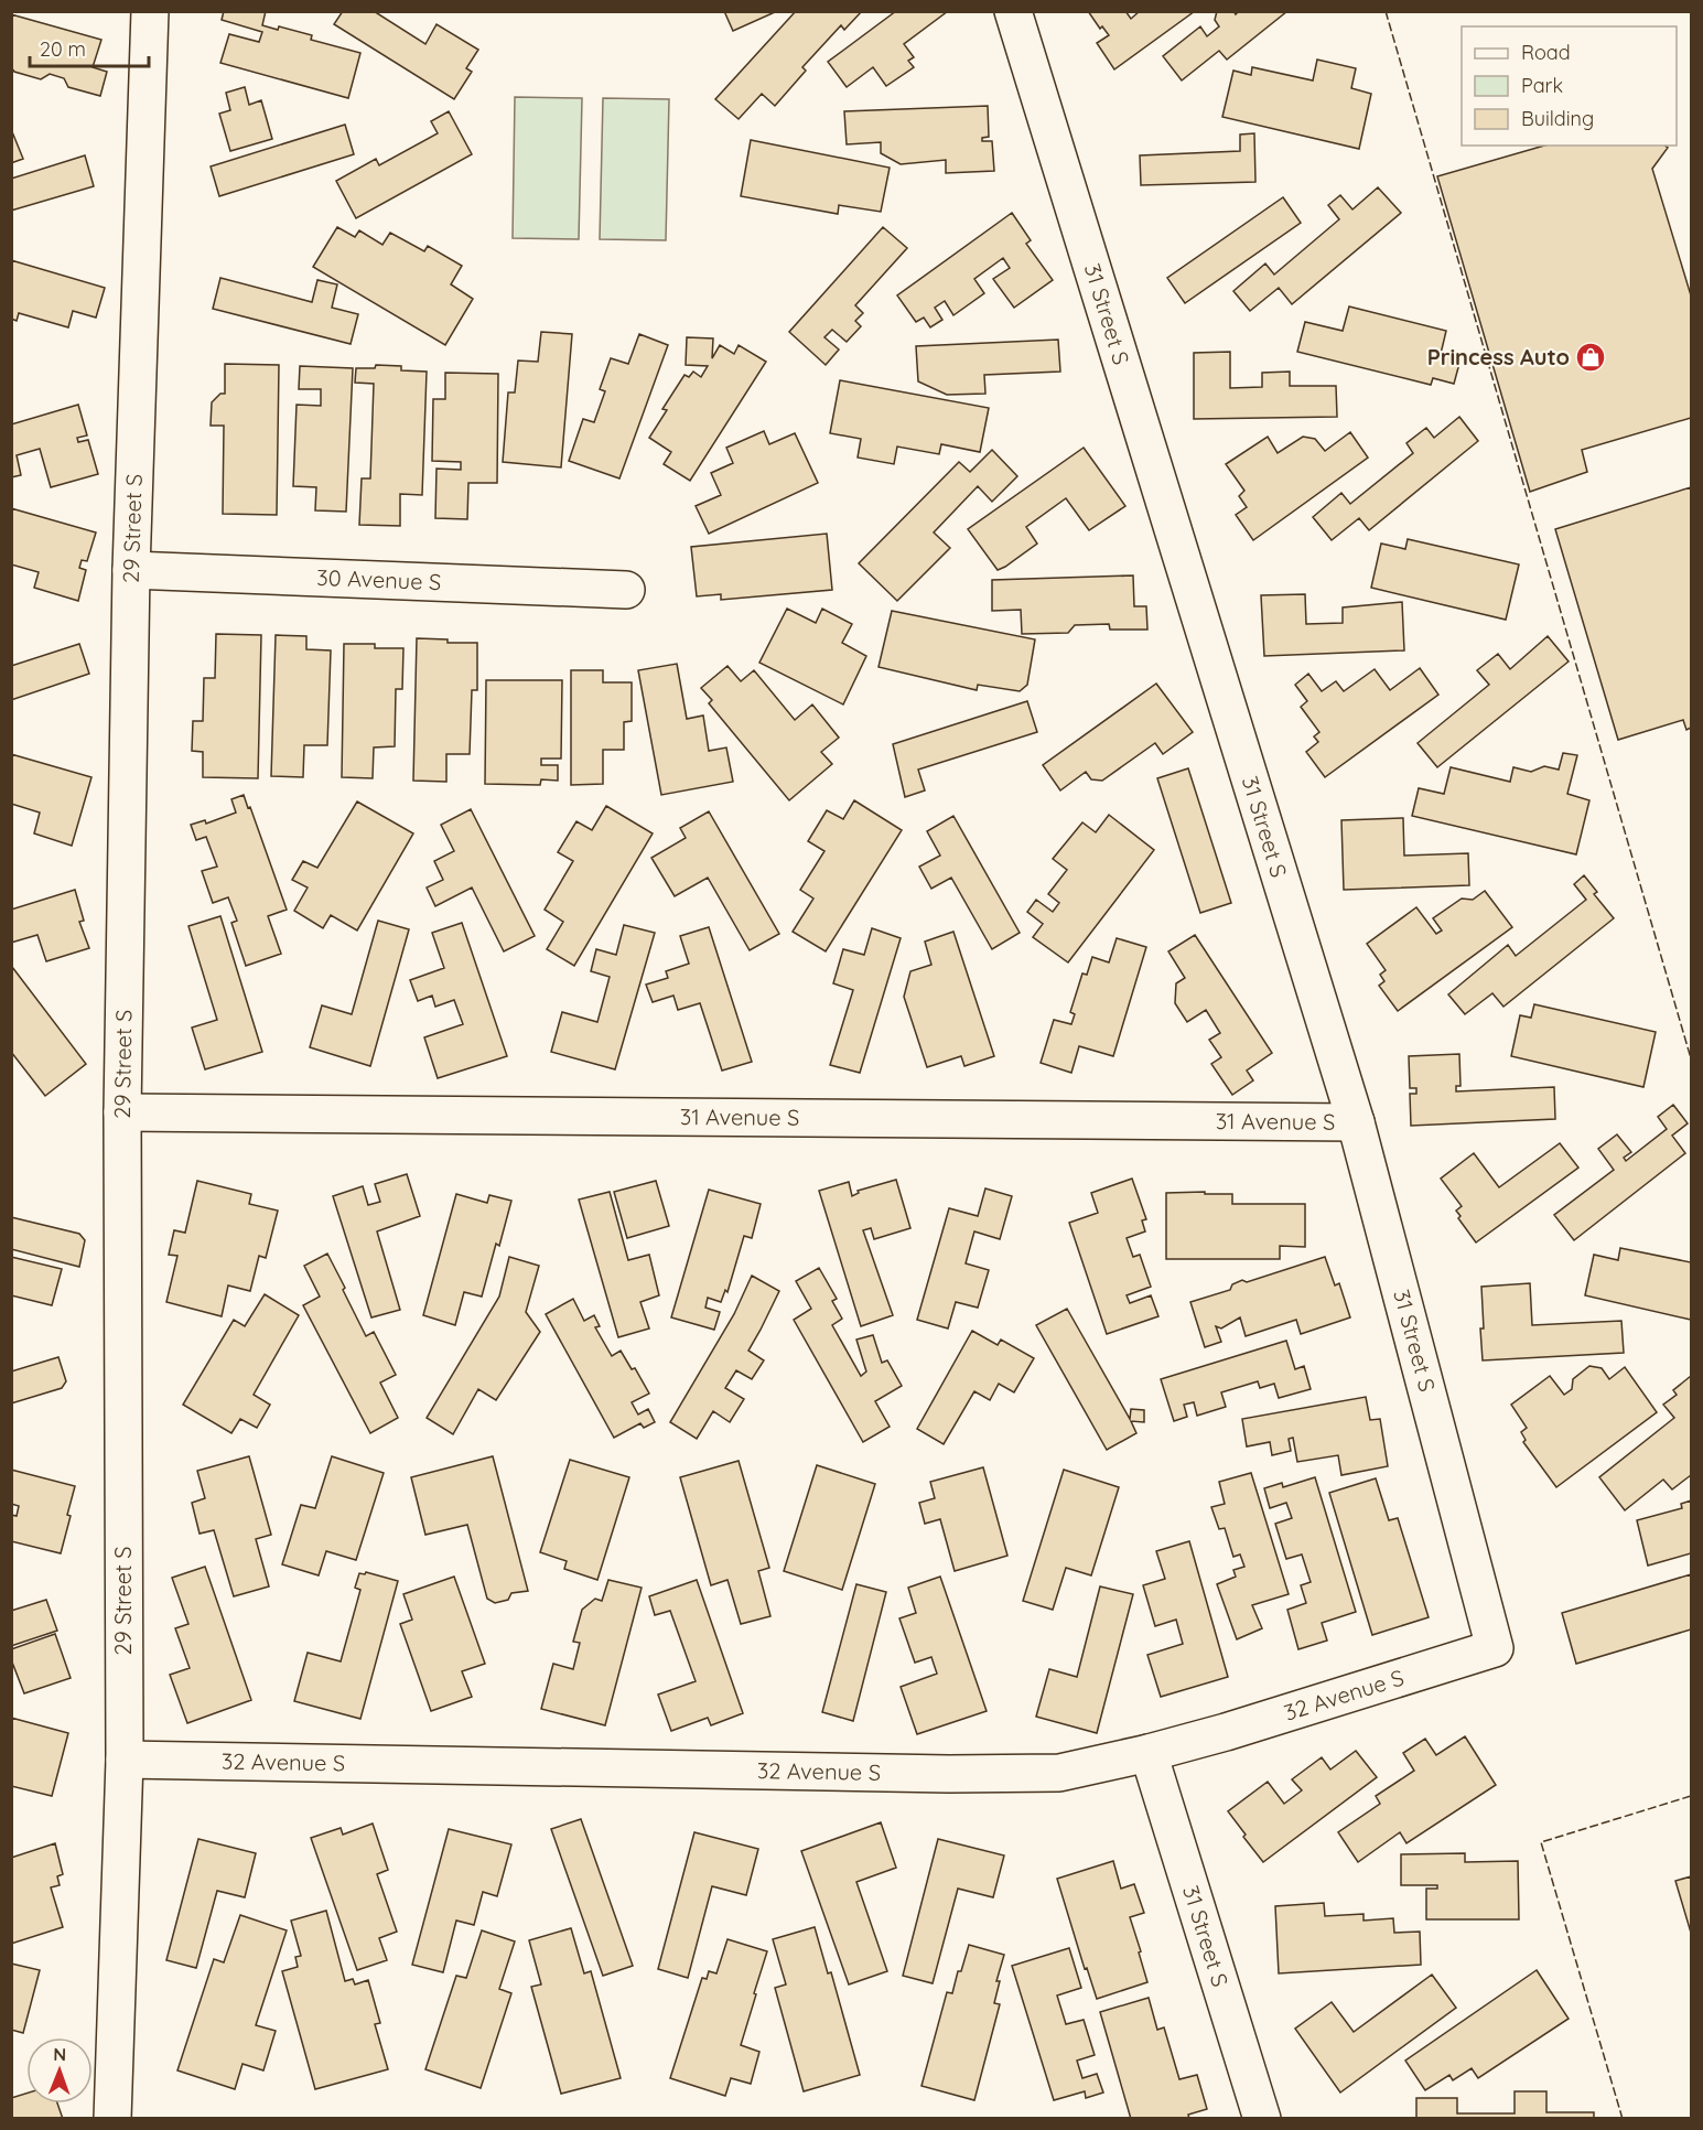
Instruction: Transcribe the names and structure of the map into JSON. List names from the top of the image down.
{
  "streets": {
    "street": [
      "31 Street S",
      "29 Street S",
      "30 Avenue S",
      "31 Avenue S",
      "32 Avenue S"
    ]
  },
  "crossings": [
    ["31 Street S", "31 Avenue S"],
    ["31 Street S", "32 Avenue S"],
    ["29 Street S", "30 Avenue S"],
    ["29 Street S", "31 Avenue S"],
    ["29 Street S", "32 Avenue S"]
  ],
  "places": {
    "shop": ["Princess Auto"]
  },
  "legend": ["Road", "Park", "Building"],
  "scale_bar": "20 m",
  "north": "top"
}
